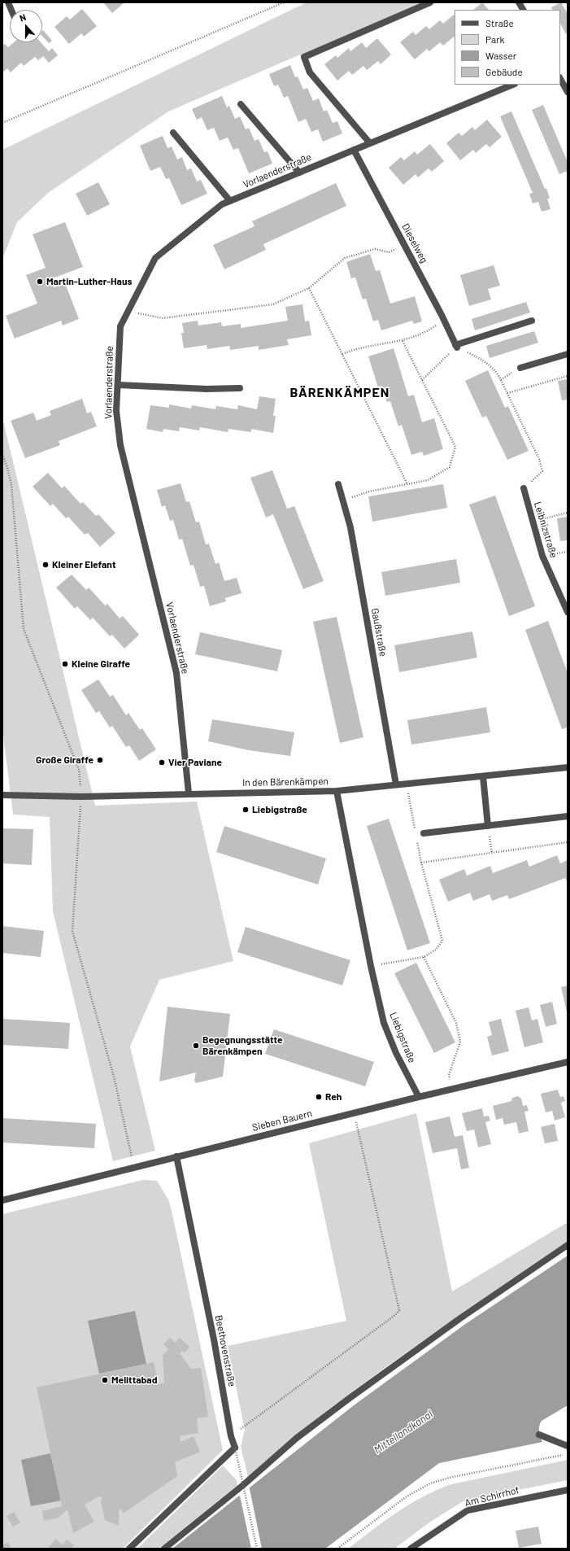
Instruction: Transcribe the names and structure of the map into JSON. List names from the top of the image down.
{
  "streets": {
    "street": [
      "Vorlaenderstraße",
      "Dieselweg",
      "Leibnizstraße",
      "Gaußstraße",
      "In den Bärenkämpen",
      "Liebigstraße",
      "Sieben Bauern",
      "Beethovenstraße",
      "Am Schirrhof"
    ]
  },
  "crossings": [
    ["Vorlaenderstraße", "Dieselweg"],
    ["Vorlaenderstraße", "In den Bärenkämpen"],
    ["Gaußstraße", "In den Bärenkämpen"],
    ["In den Bärenkämpen", "Liebigstraße"],
    ["Liebigstraße", "Sieben Bauern"],
    ["Sieben Bauern", "Beethovenstraße"]
  ],
  "districts": ["BÄRENKÄMPEN"],
  "water": ["Mittellandkanal"],
  "places": [
    "Martin-Luther-Haus",
    "Kleiner Elefant",
    "Kleine Giraffe",
    "Große Giraffe",
    "Vier Paviane",
    "Liebigstraße",
    "Begegnungsstätte Bärenkämpen",
    "Reh",
    "Melittabad"
  ],
  "legend": [
    "Straße",
    "Park",
    "Wasser",
    "Gebäude"
  ],
  "north": "top"
}
